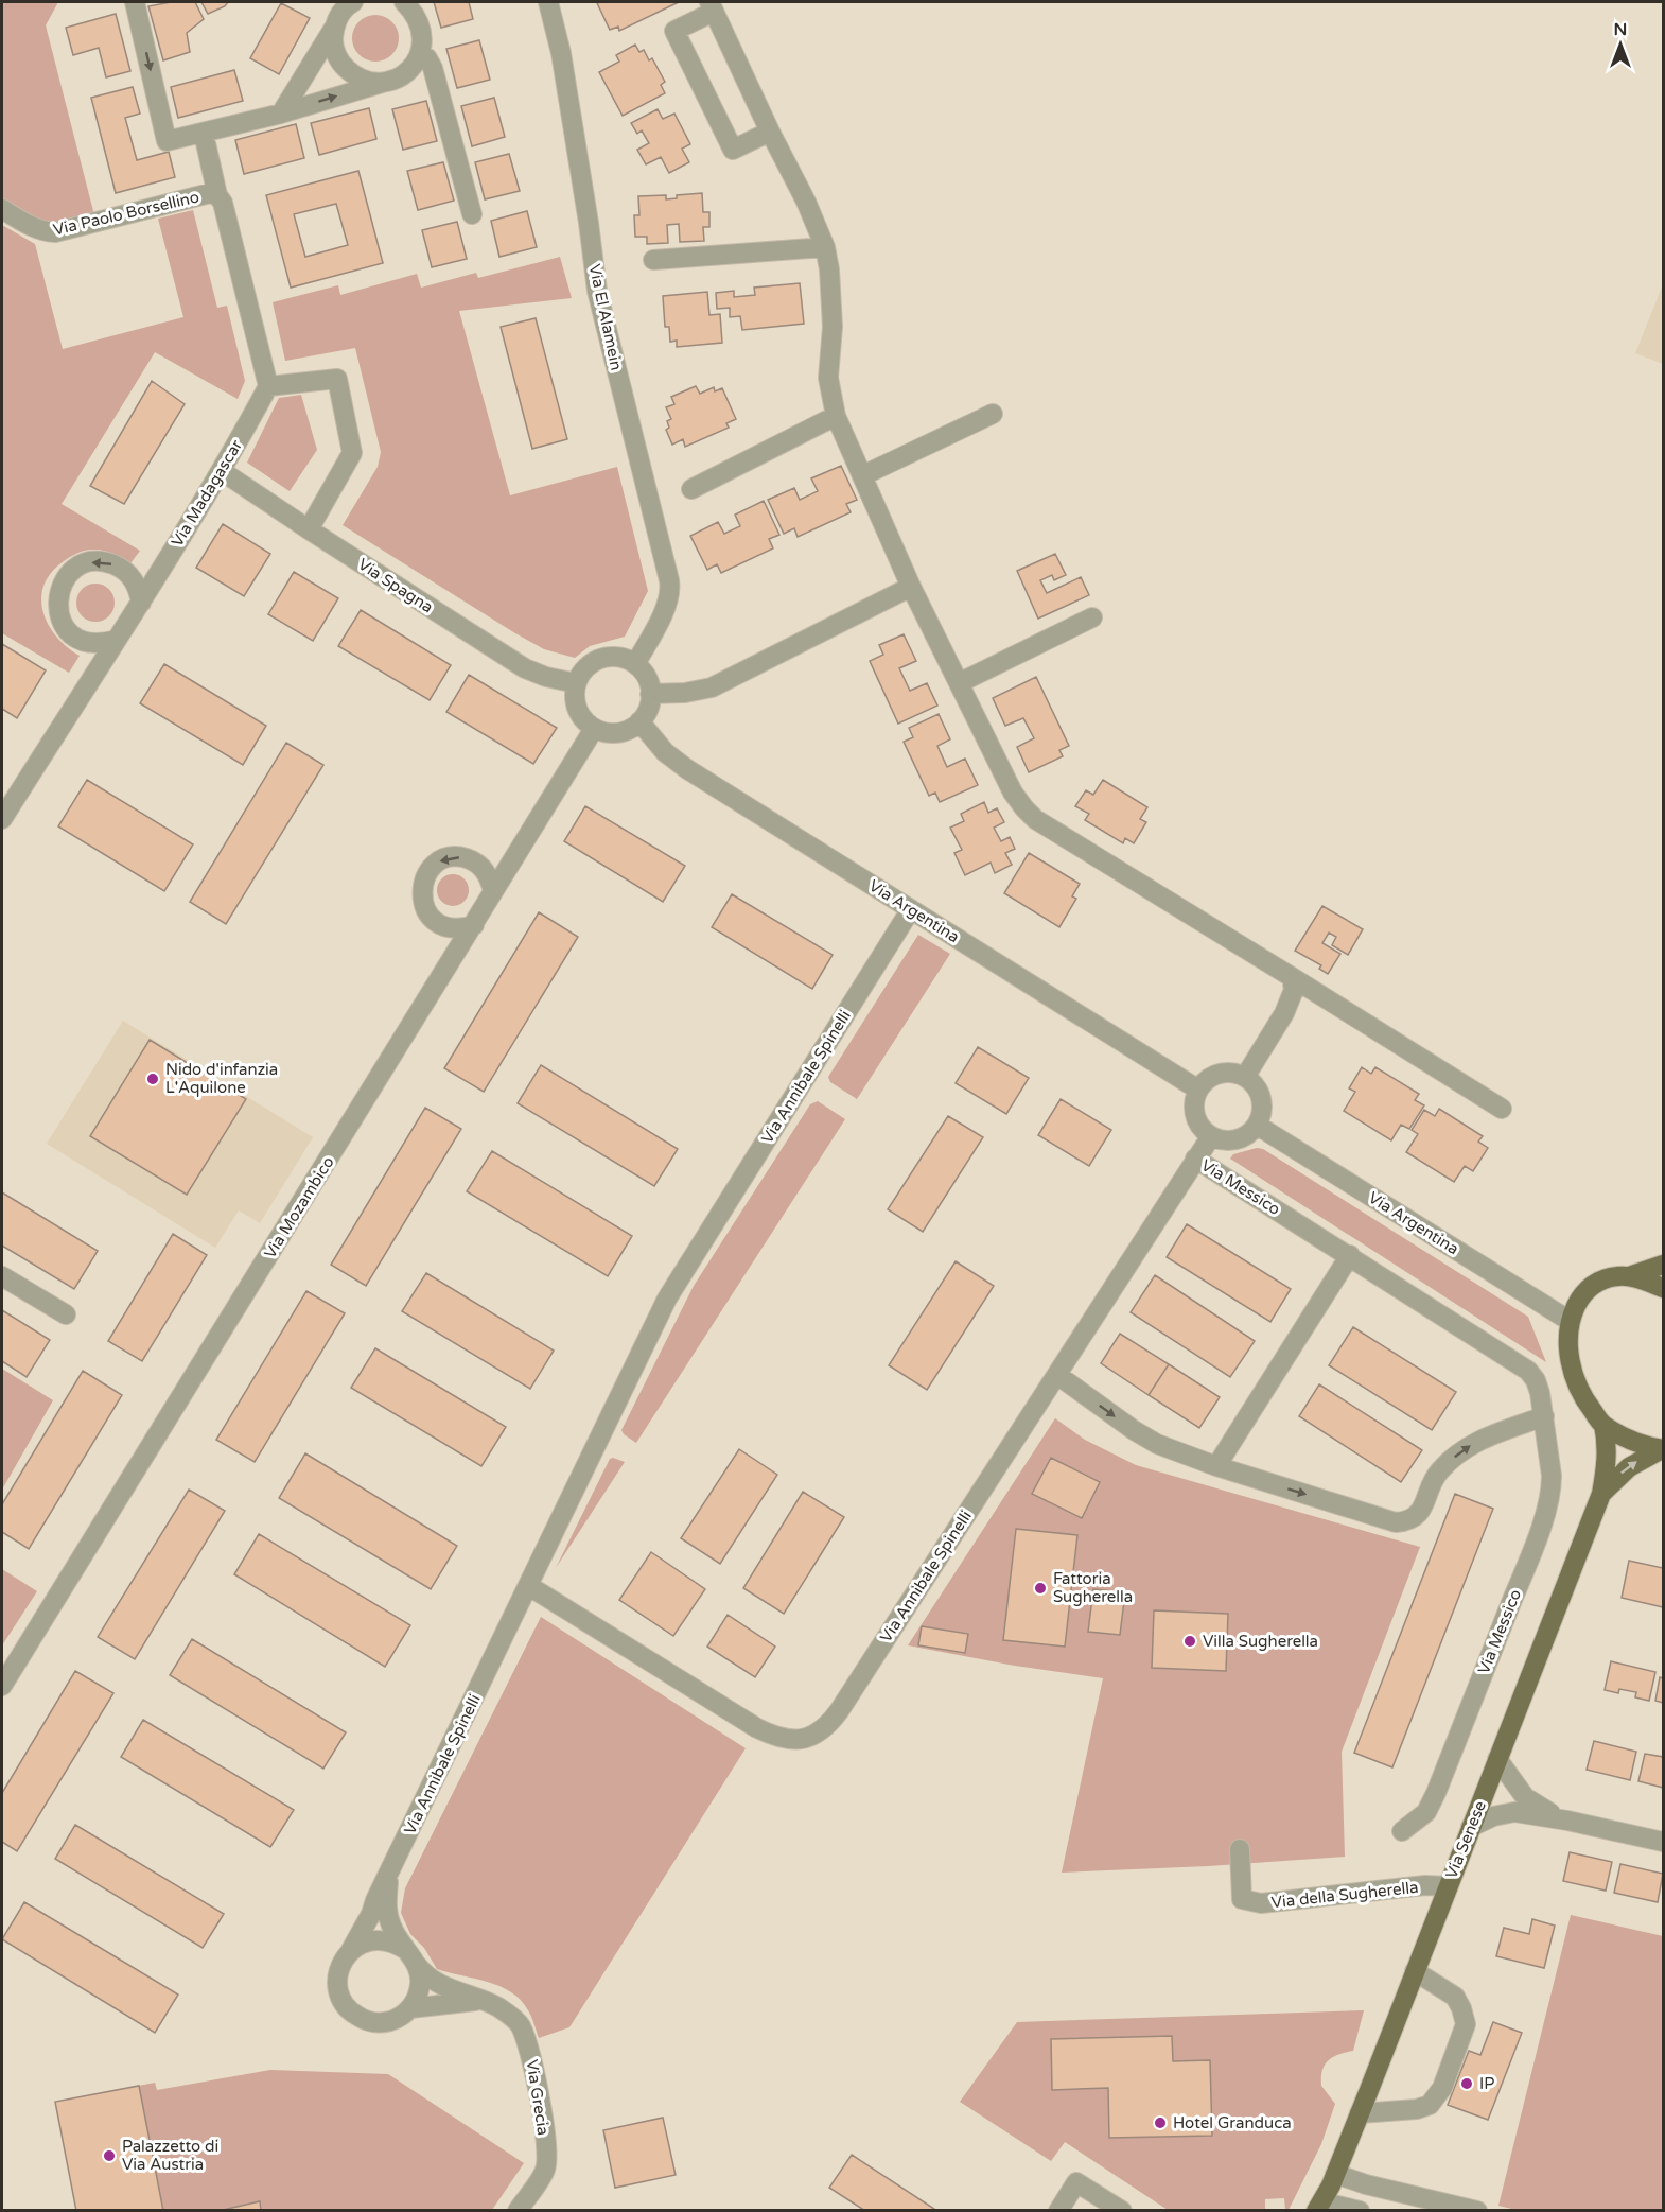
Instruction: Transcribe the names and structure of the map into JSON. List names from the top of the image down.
{
  "streets": {
    "main road": ["Via Senese"],
    "street": [
      "Via Paolo Borsellino",
      "Via El Alamein",
      "Via Madagascar",
      "Via Spagna",
      "Via Argentina",
      "Via Annibale Spinelli",
      "Via Messico",
      "Via Mozambico",
      "Via della Sugherella",
      "Via Grecia"
    ]
  },
  "crossings": [
    ["Via El Alamein", "Via Spagna"],
    ["Via El Alamein", "Via Argentina"],
    ["Via El Alamein", "Via Mozambico"],
    ["Via Madagascar", "Via Spagna"],
    ["Via Spagna", "Via Argentina"],
    ["Via Spagna", "Via Mozambico"],
    ["Via Argentina", "Via Annibale Spinelli"],
    ["Via Argentina", "Via Mozambico"],
    ["Via Annibale Spinelli", "Via Messico"],
    ["Via Annibale Spinelli", "Via Grecia"],
    ["Via Senese", "Via della Sugherella"]
  ],
  "places": [
    "Nido d'infanzia L'Aquilone",
    "Fattoria Sugherella",
    "Villa Sugherella",
    "IP",
    "Hotel Granduca",
    "Palazzetto di Via Austria"
  ],
  "north": "top"
}
